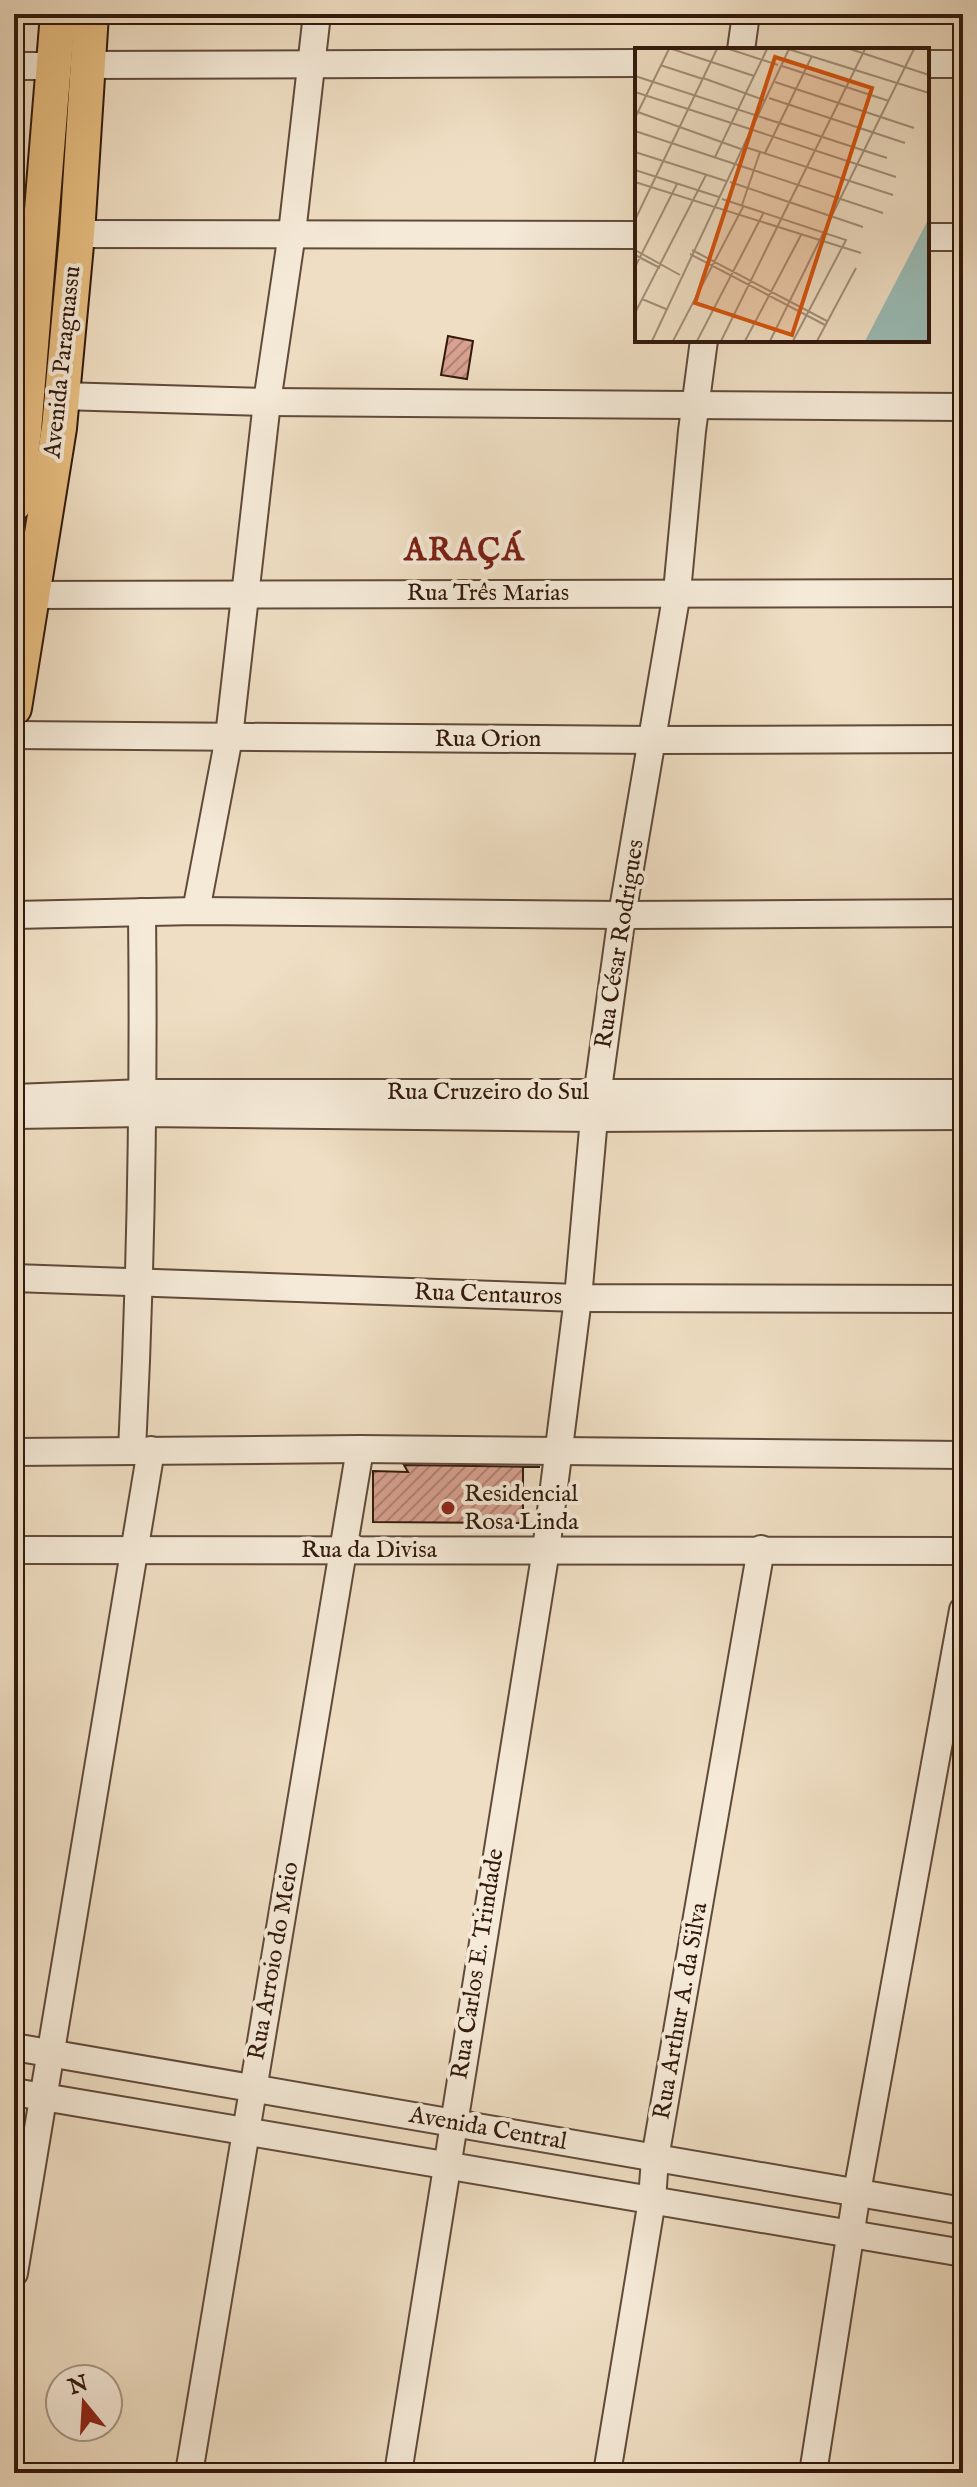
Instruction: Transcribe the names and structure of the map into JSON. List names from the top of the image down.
{
  "streets": {
    "main road": ["Avenida Paraguassu"],
    "street": [
      "Rua Três Marias",
      "Rua Orion",
      "Rua César Rodrigues",
      "Rua Cruzeiro do Sul",
      "Rua Centauros",
      "Rua da Divisa",
      "Rua Arroio do Meio",
      "Rua Carlos E. Trindade",
      "Rua Arthur A. da Silva",
      "Avenida Central"
    ]
  },
  "crossings": [
    ["Avenida Paraguassu", "Rua Três Marias"],
    ["Rua Três Marias", "Rua César Rodrigues"],
    ["Rua Orion", "Rua César Rodrigues"],
    ["Rua César Rodrigues", "Rua Cruzeiro do Sul"],
    ["Rua César Rodrigues", "Rua Centauros"],
    ["Rua César Rodrigues", "Rua da Divisa"],
    ["Rua César Rodrigues", "Rua Carlos E. Trindade"],
    ["Rua da Divisa", "Rua Arroio do Meio"],
    ["Rua da Divisa", "Rua Carlos E. Trindade"],
    ["Rua da Divisa", "Rua Arthur A. da Silva"],
    ["Rua Arroio do Meio", "Avenida Central"],
    ["Rua Carlos E. Trindade", "Avenida Central"],
    ["Rua Arthur A. da Silva", "Avenida Central"]
  ],
  "districts": ["ARAÇÁ"],
  "places": ["Residencial Rosa Linda"],
  "north": "top"
}
